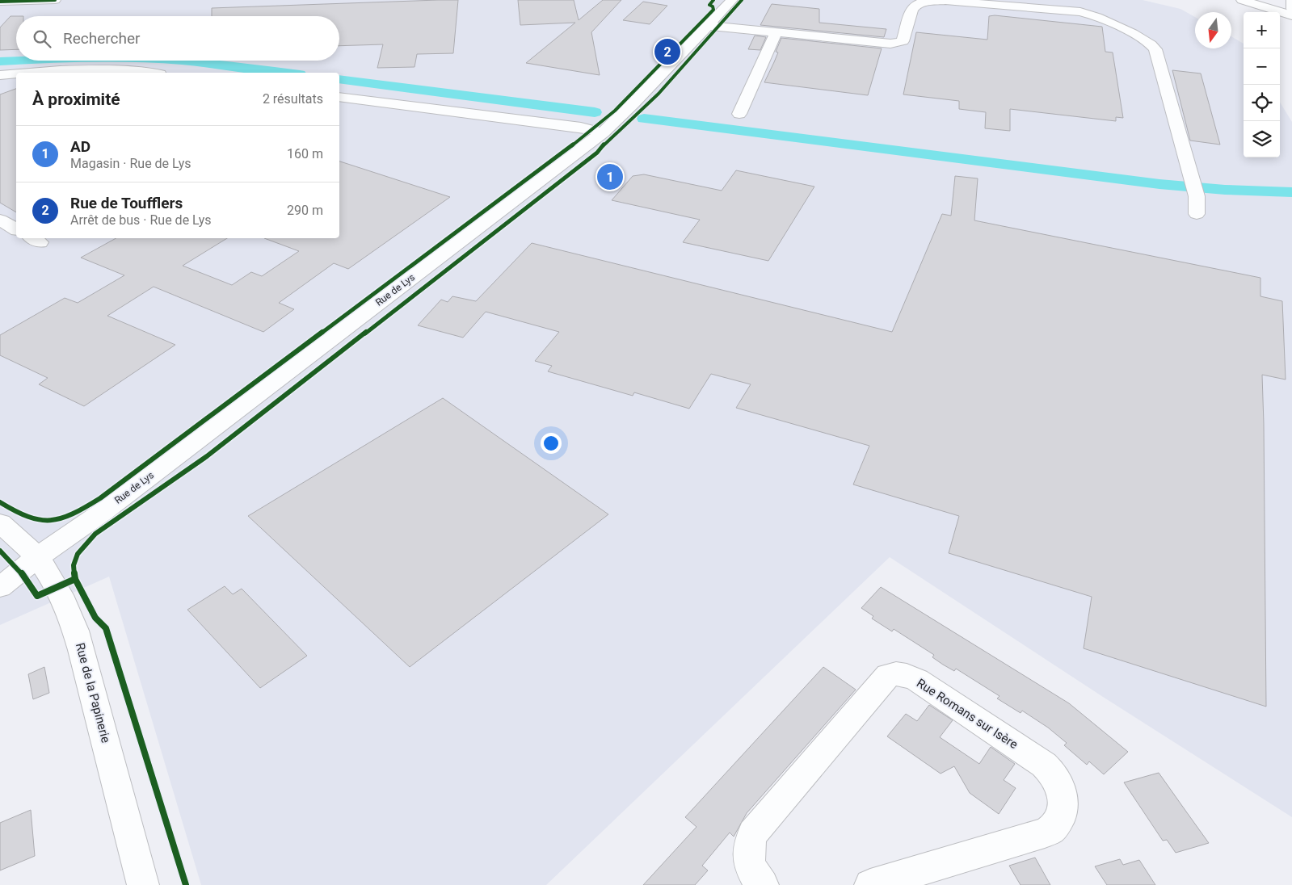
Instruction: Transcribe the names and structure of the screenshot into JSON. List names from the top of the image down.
{
  "streets": {
    "main road": ["Rue de Lys", "Rue de la Papinerie", "Rue Romans sur Isère"]
  },
  "crossings": [
    ["Rue de Lys", "Rue de la Papinerie"]
  ],
  "north": "bottom",
  "page": {
    "map_buttons": ["+", "−"],
    "search": "Rechercher",
    "pins": ["2", "1"],
    "heading": ["À proximité", "2 résultats"],
    "list": [
      {
        "mark": "1",
        "name": "AD",
        "note": "Magasin · Rue de Lys",
        "value": "160 m"
      },
      {
        "mark": "2",
        "name": "Rue de Toufflers",
        "note": "Arrêt de bus · Rue de Lys",
        "value": "290 m"
      }
    ]
  }
}
